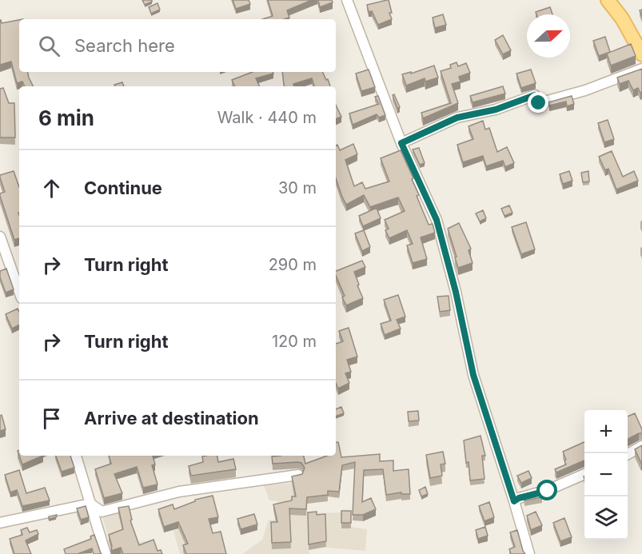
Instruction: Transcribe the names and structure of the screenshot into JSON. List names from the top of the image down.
{
  "north": "right",
  "page": {
    "search": "Search here",
    "heading": ["6 min", "Walk · 440 m"],
    "list": [
      ["Continue", "30 m"],
      ["Turn right", "290 m"],
      ["Turn right", "120 m"],
      "Arrive at destination"
    ],
    "map_buttons": ["+", "−"]
  }
}
